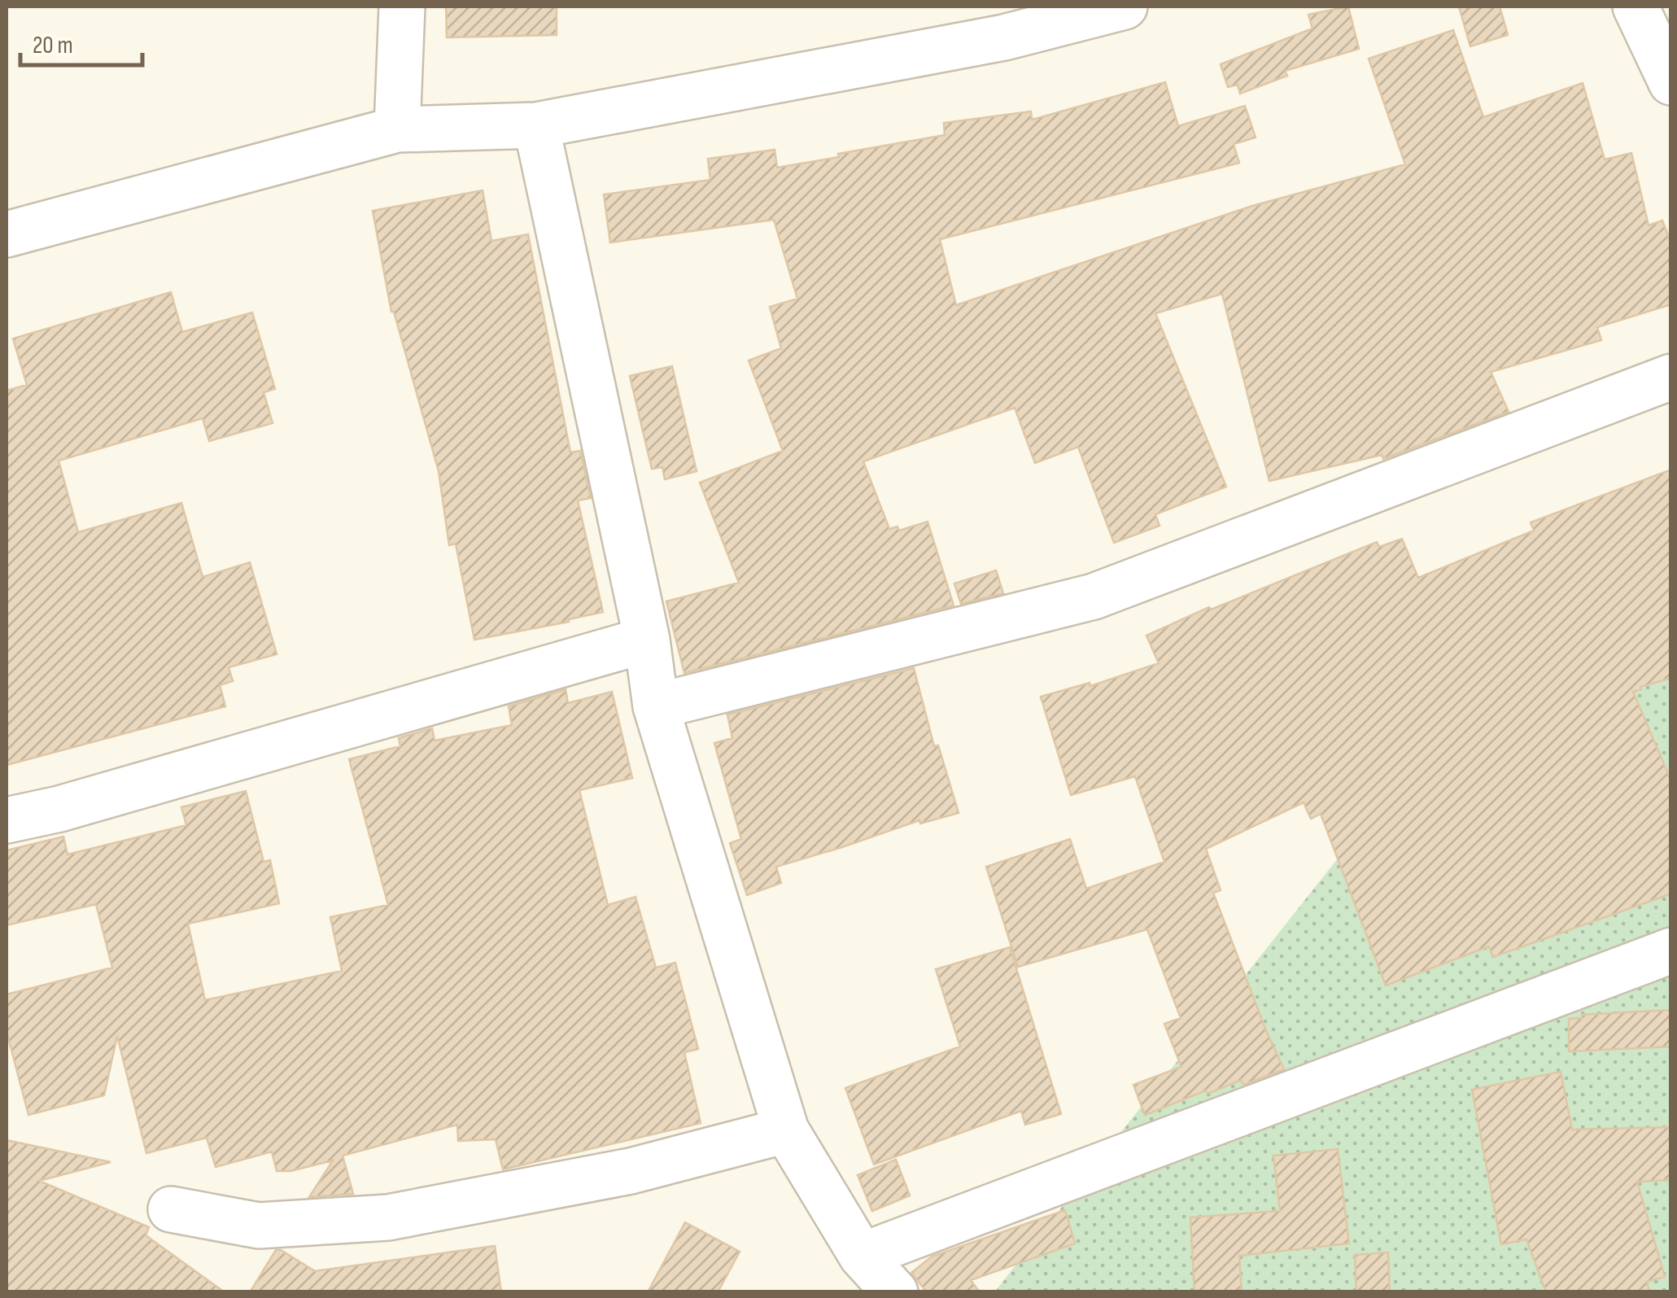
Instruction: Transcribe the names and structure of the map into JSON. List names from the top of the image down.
{
  "scale_bar": "20 m"
}
